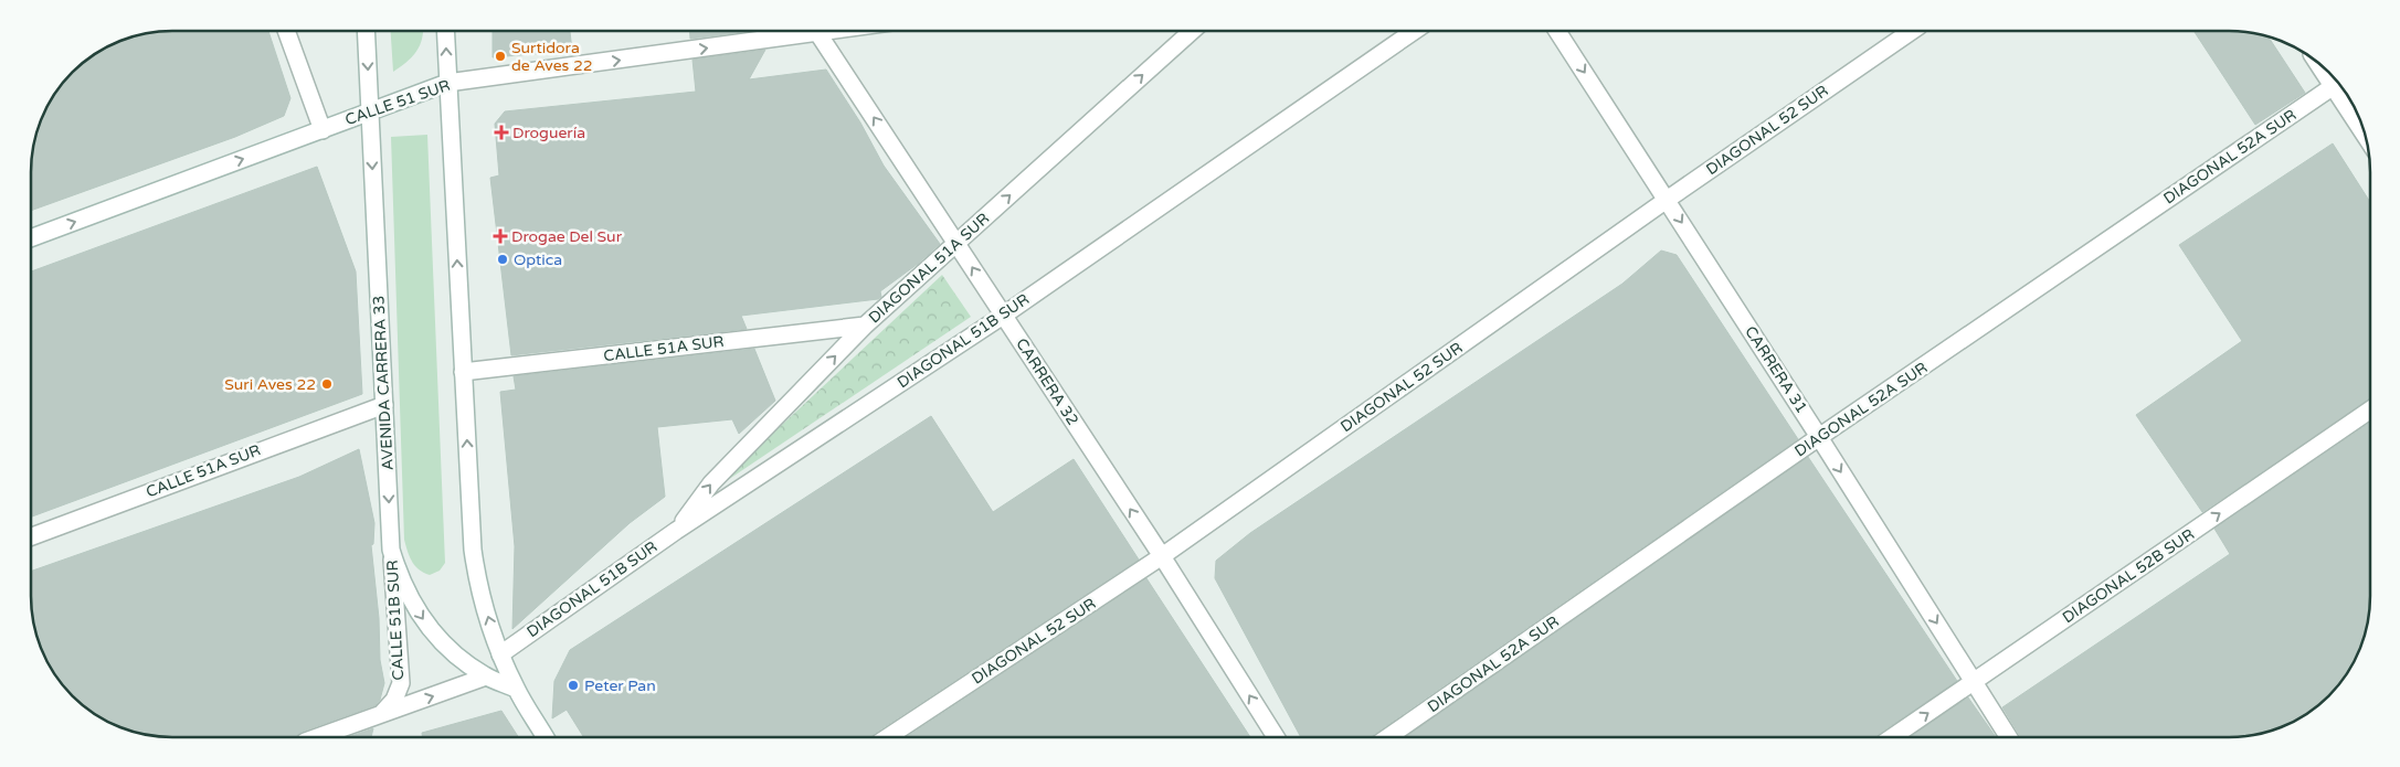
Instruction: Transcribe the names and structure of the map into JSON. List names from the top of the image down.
{
  "streets": {
    "street": [
      "CALLE 51 SUR",
      "DIAGONAL 52 SUR",
      "DIAGONAL 52A SUR",
      "DIAGONAL 51A SUR",
      "DIAGONAL 51B SUR",
      "CALLE 51A SUR",
      "CARRERA 31",
      "CARRERA 32",
      "AVENIDA CARRERA 33",
      "DIAGONAL 52B SUR",
      "CALLE 51B SUR"
    ]
  },
  "crossings": [
    ["CALLE 51 SUR", "AVENIDA CARRERA 33"],
    ["DIAGONAL 52 SUR", "CARRERA 31"],
    ["DIAGONAL 52 SUR", "CARRERA 32"],
    ["DIAGONAL 52A SUR", "CARRERA 31"],
    ["DIAGONAL 51A SUR", "DIAGONAL 51B SUR"],
    ["DIAGONAL 51A SUR", "CALLE 51A SUR"],
    ["DIAGONAL 51A SUR", "CARRERA 32"],
    ["DIAGONAL 51B SUR", "CARRERA 32"],
    ["CALLE 51A SUR", "AVENIDA CARRERA 33"],
    ["CARRERA 31", "DIAGONAL 52B SUR"],
    ["AVENIDA CARRERA 33", "CALLE 51B SUR"]
  ],
  "one_way": [
    "CALLE 51 SUR",
    "DIAGONAL 51A SUR",
    "CARRERA 31",
    "CARRERA 32",
    "DIAGONAL 52B SUR"
  ],
  "places": {
    "other": [
      "Surtidora de Aves 22",
      "Optica",
      "Suri Aves 22",
      "Peter Pan"
    ],
    "health": ["Droguería", "Drogae Del Sur"]
  }
}
